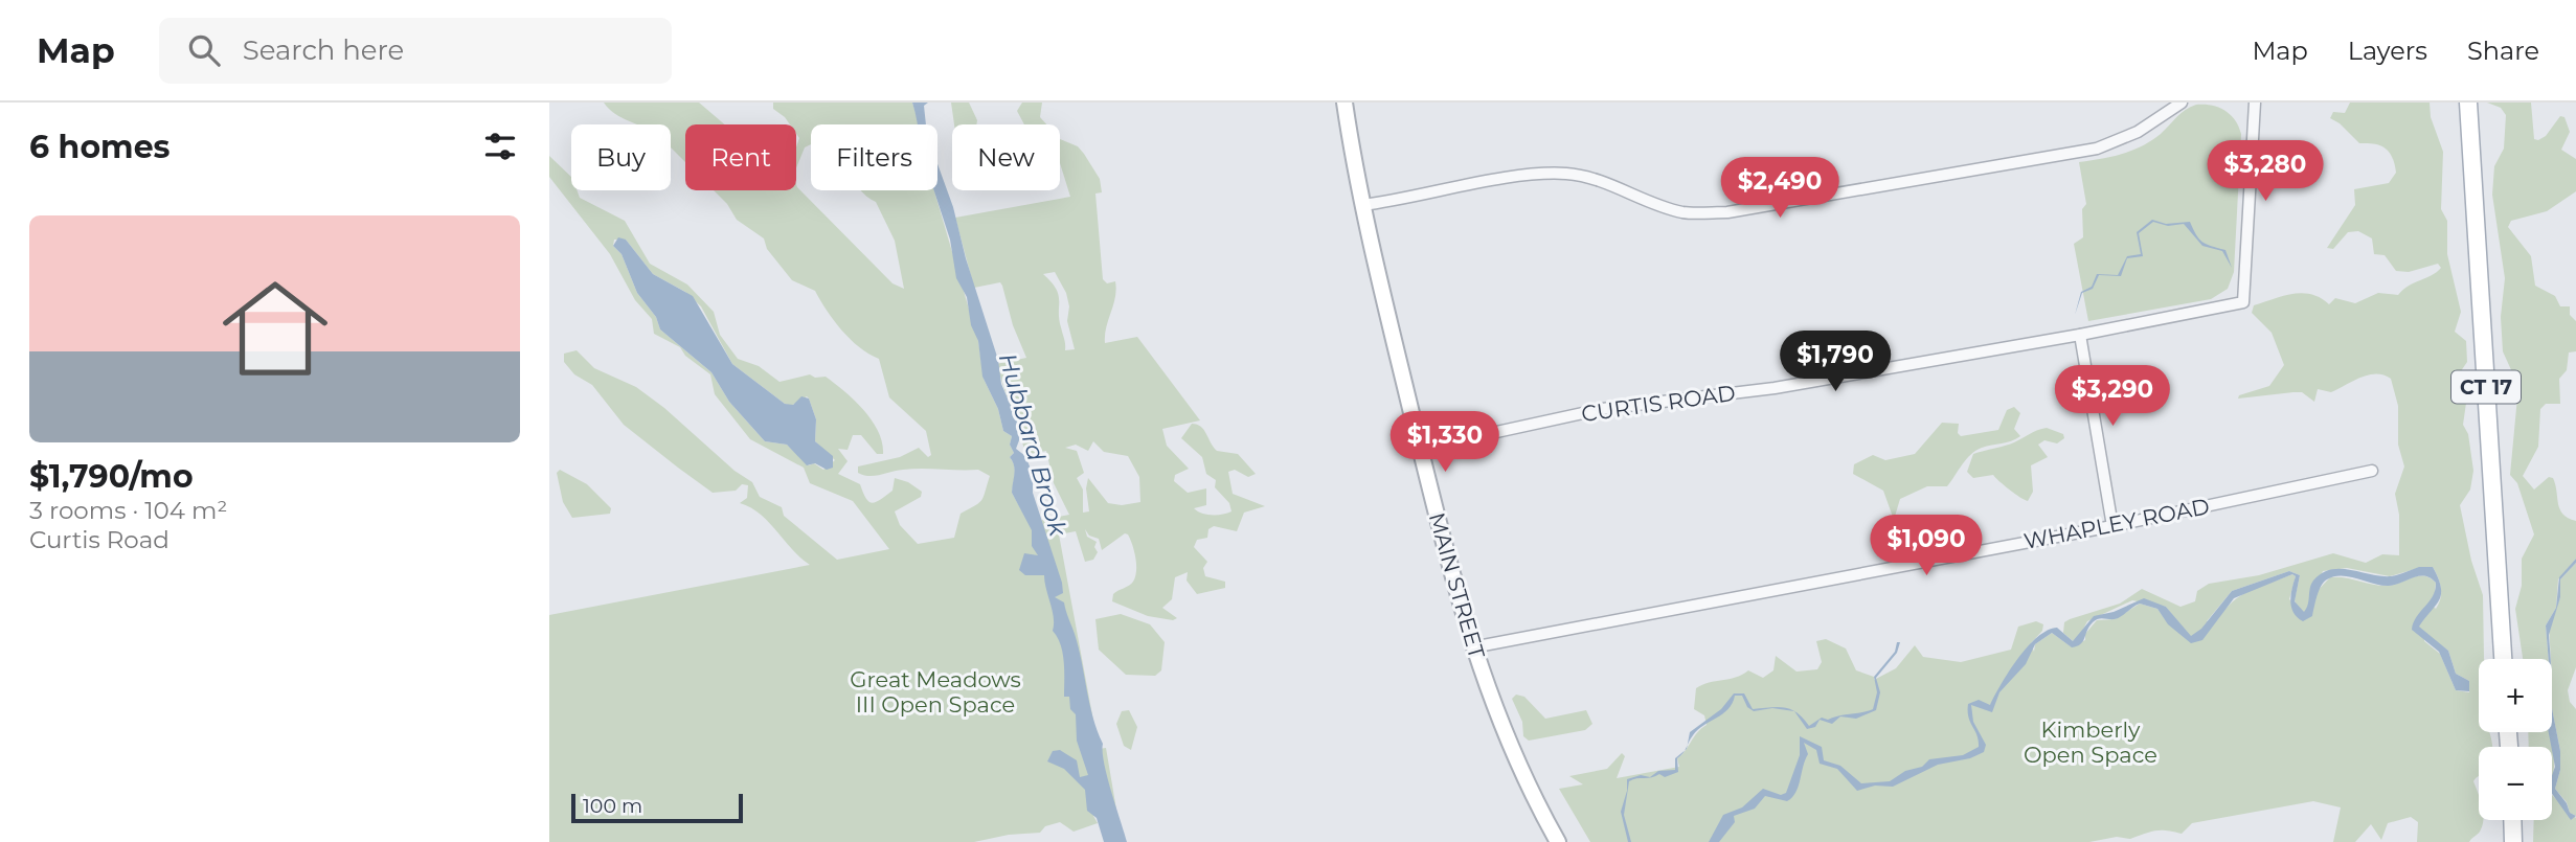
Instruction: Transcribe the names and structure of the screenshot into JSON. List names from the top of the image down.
{
  "streets": {
    "main road": ["CT 17", "MAIN STREET"],
    "street": ["CURTIS ROAD", "WHAPLEY ROAD"]
  },
  "crossings": [
    ["CURTIS ROAD", "MAIN STREET"],
    ["WHAPLEY ROAD", "MAIN STREET"]
  ],
  "water": ["Hubbard Brook"],
  "parks": ["Great Meadows III Open Space", "Kimberly Open Space"],
  "scale_bar": "100 m",
  "page": {
    "header": "Map",
    "search": "Search here",
    "nav": ["Map", "Layers", "Share"],
    "heading": "6 homes",
    "chip": [
      "Buy",
      "Rent",
      "Filters",
      "New"
    ],
    "price": [
      "$3,280",
      "$2,490",
      "$1,790",
      "$3,290",
      "$1,330",
      "$1,090"
    ],
    "list": [
      {
        "name": "$1,790/mo",
        "note": "3 rooms · 104 m² · Curtis Road"
      }
    ],
    "map_buttons": ["+", "−"],
    "scale": "100 m"
  }
}
